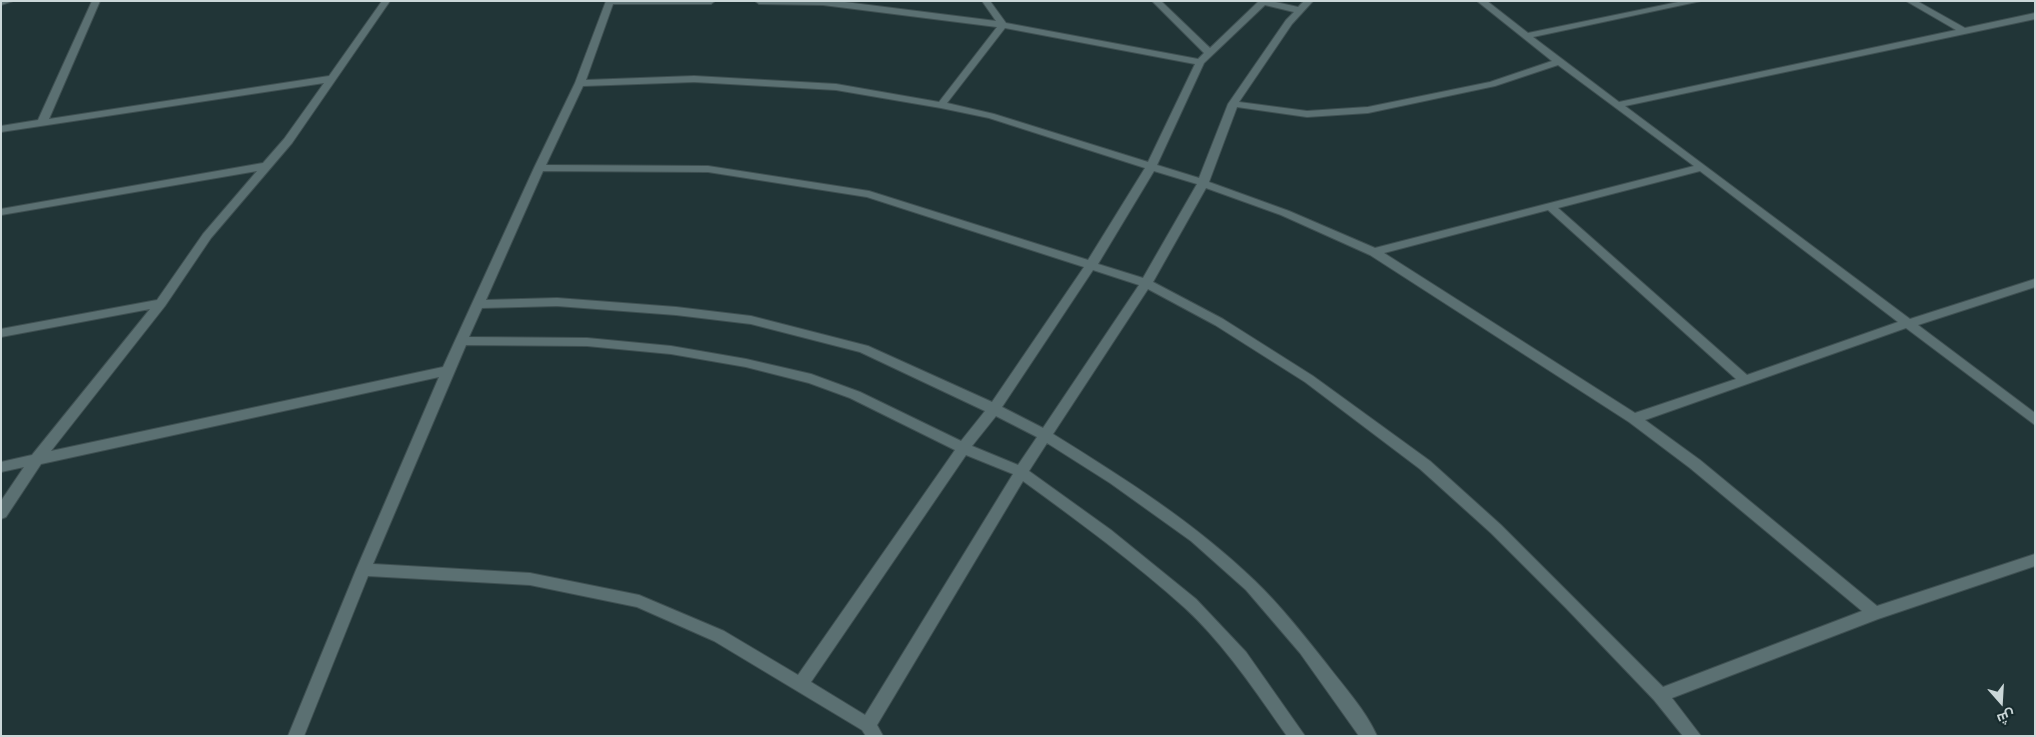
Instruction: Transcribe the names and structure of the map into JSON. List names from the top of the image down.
{
  "north": "bottom"
}
